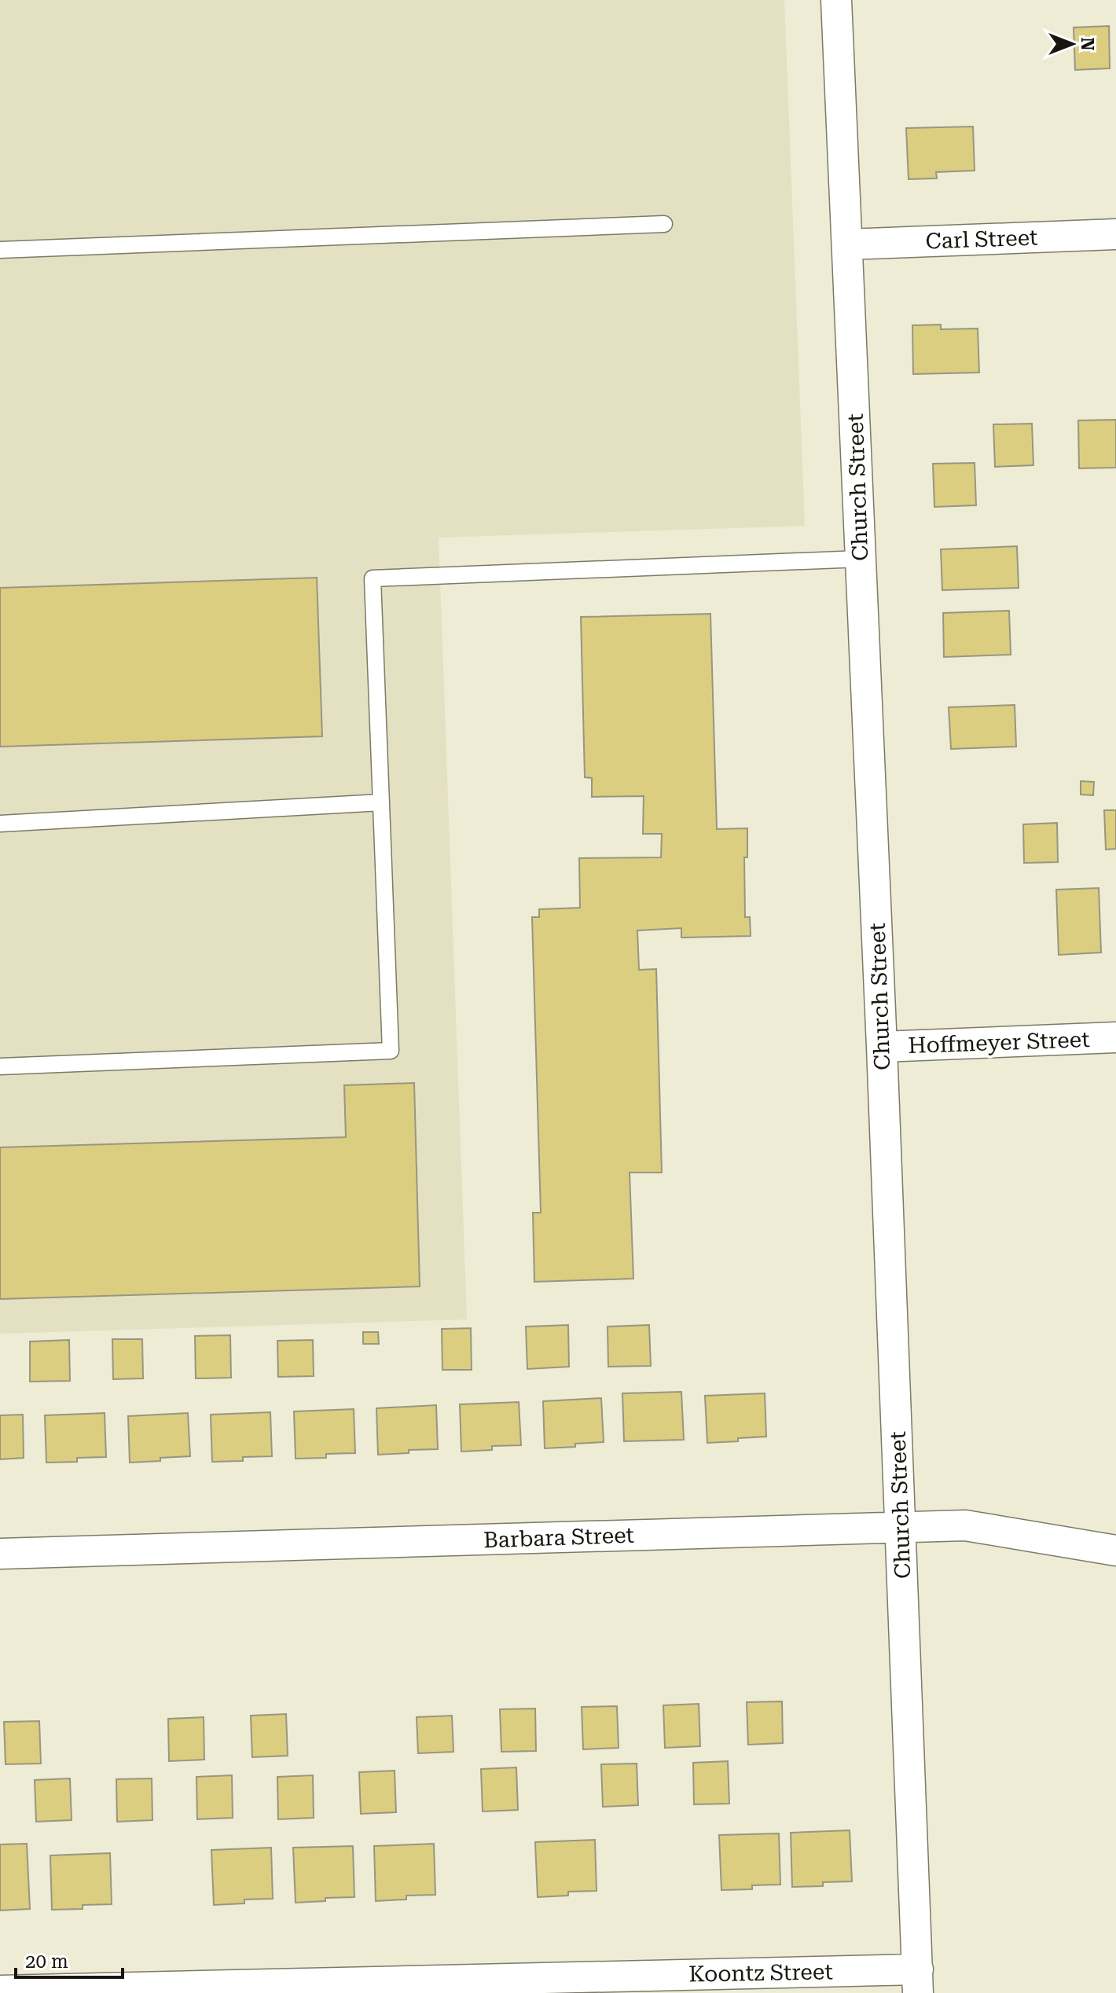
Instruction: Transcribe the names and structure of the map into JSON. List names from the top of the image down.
{
  "streets": {
    "street": [
      "Carl Street",
      "Church Street",
      "Hoffmeyer Street",
      "Barbara Street",
      "Koontz Street"
    ]
  },
  "crossings": [
    ["Carl Street", "Church Street"],
    ["Church Street", "Hoffmeyer Street"],
    ["Church Street", "Barbara Street"],
    ["Church Street", "Koontz Street"]
  ],
  "scale_bar": "20 m",
  "north": "right"
}
